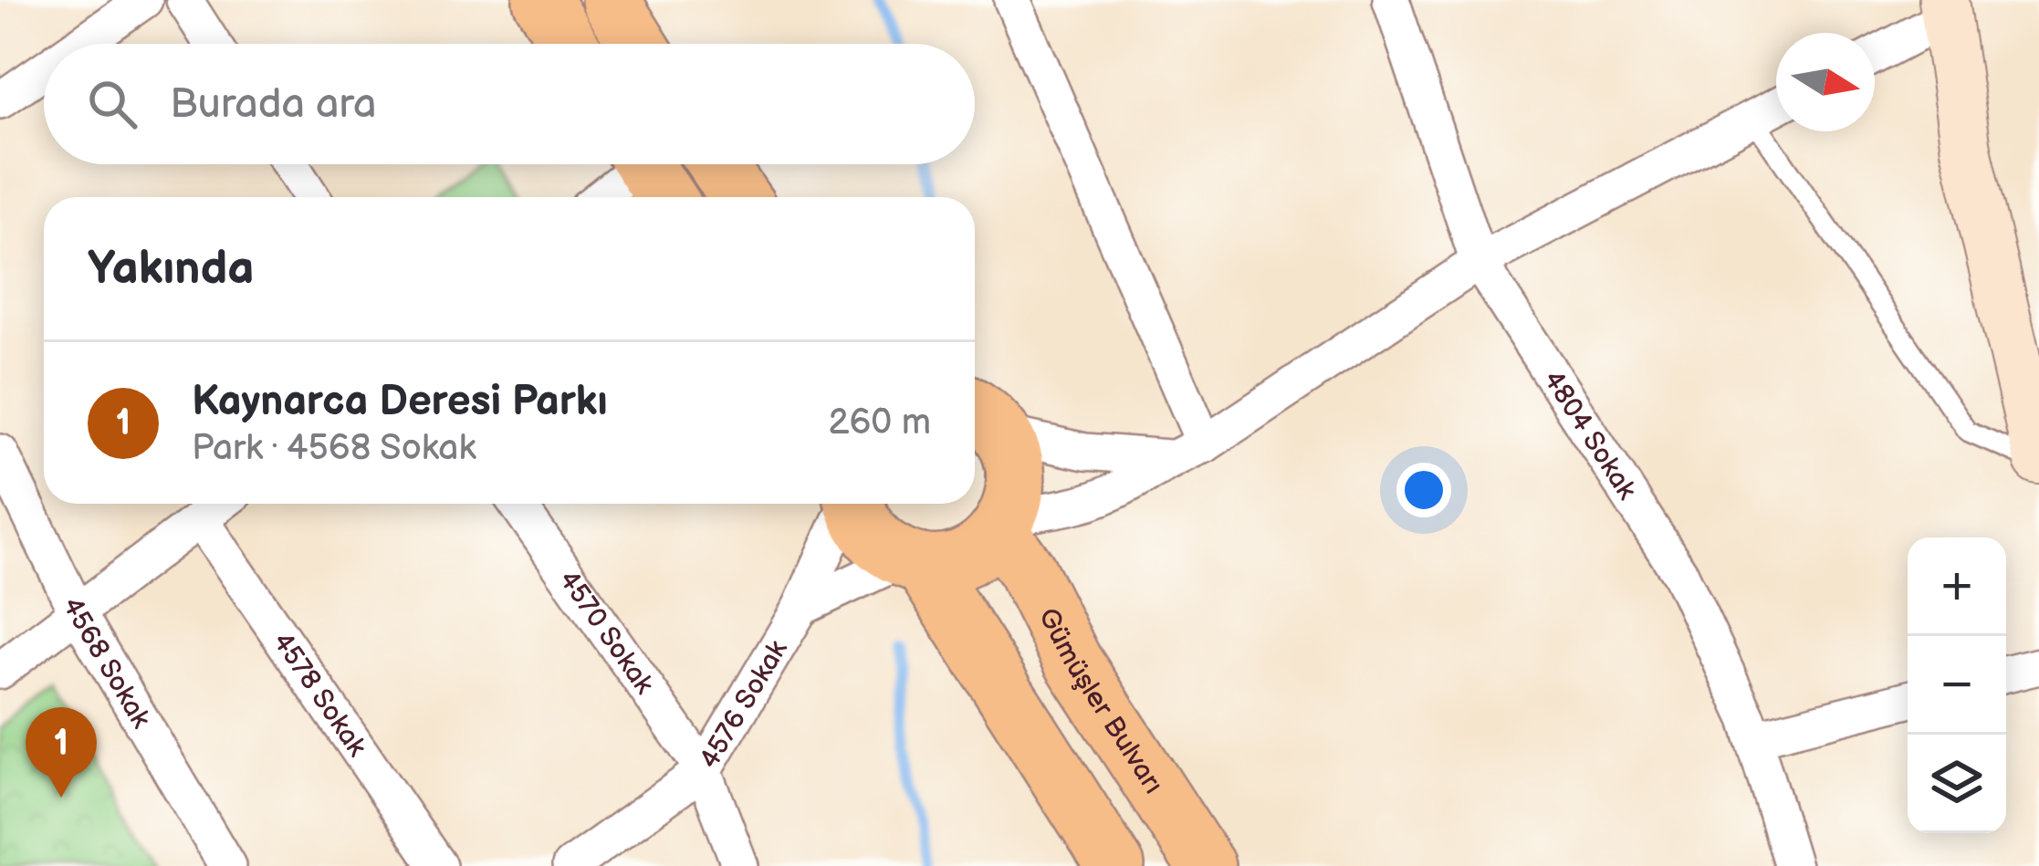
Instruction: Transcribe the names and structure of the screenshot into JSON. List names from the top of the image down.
{
  "streets": {
    "main road": ["Gümüşler Bulvarı"],
    "street": [
      "4804 Sokak",
      "4570 Sokak",
      "4568 Sokak",
      "4578 Sokak",
      "4576 Sokak"
    ]
  },
  "crossings": [
    ["4570 Sokak", "4576 Sokak"]
  ],
  "north": "right",
  "page": {
    "search": "Burada ara",
    "heading": "Yakında",
    "list": [
      {
        "mark": "1",
        "name": "Kaynarca Deresi Parkı",
        "note": "Park · 4568 Sokak",
        "value": "260 m"
      }
    ],
    "map_buttons": ["+", "−"],
    "pins": "1"
  }
}
